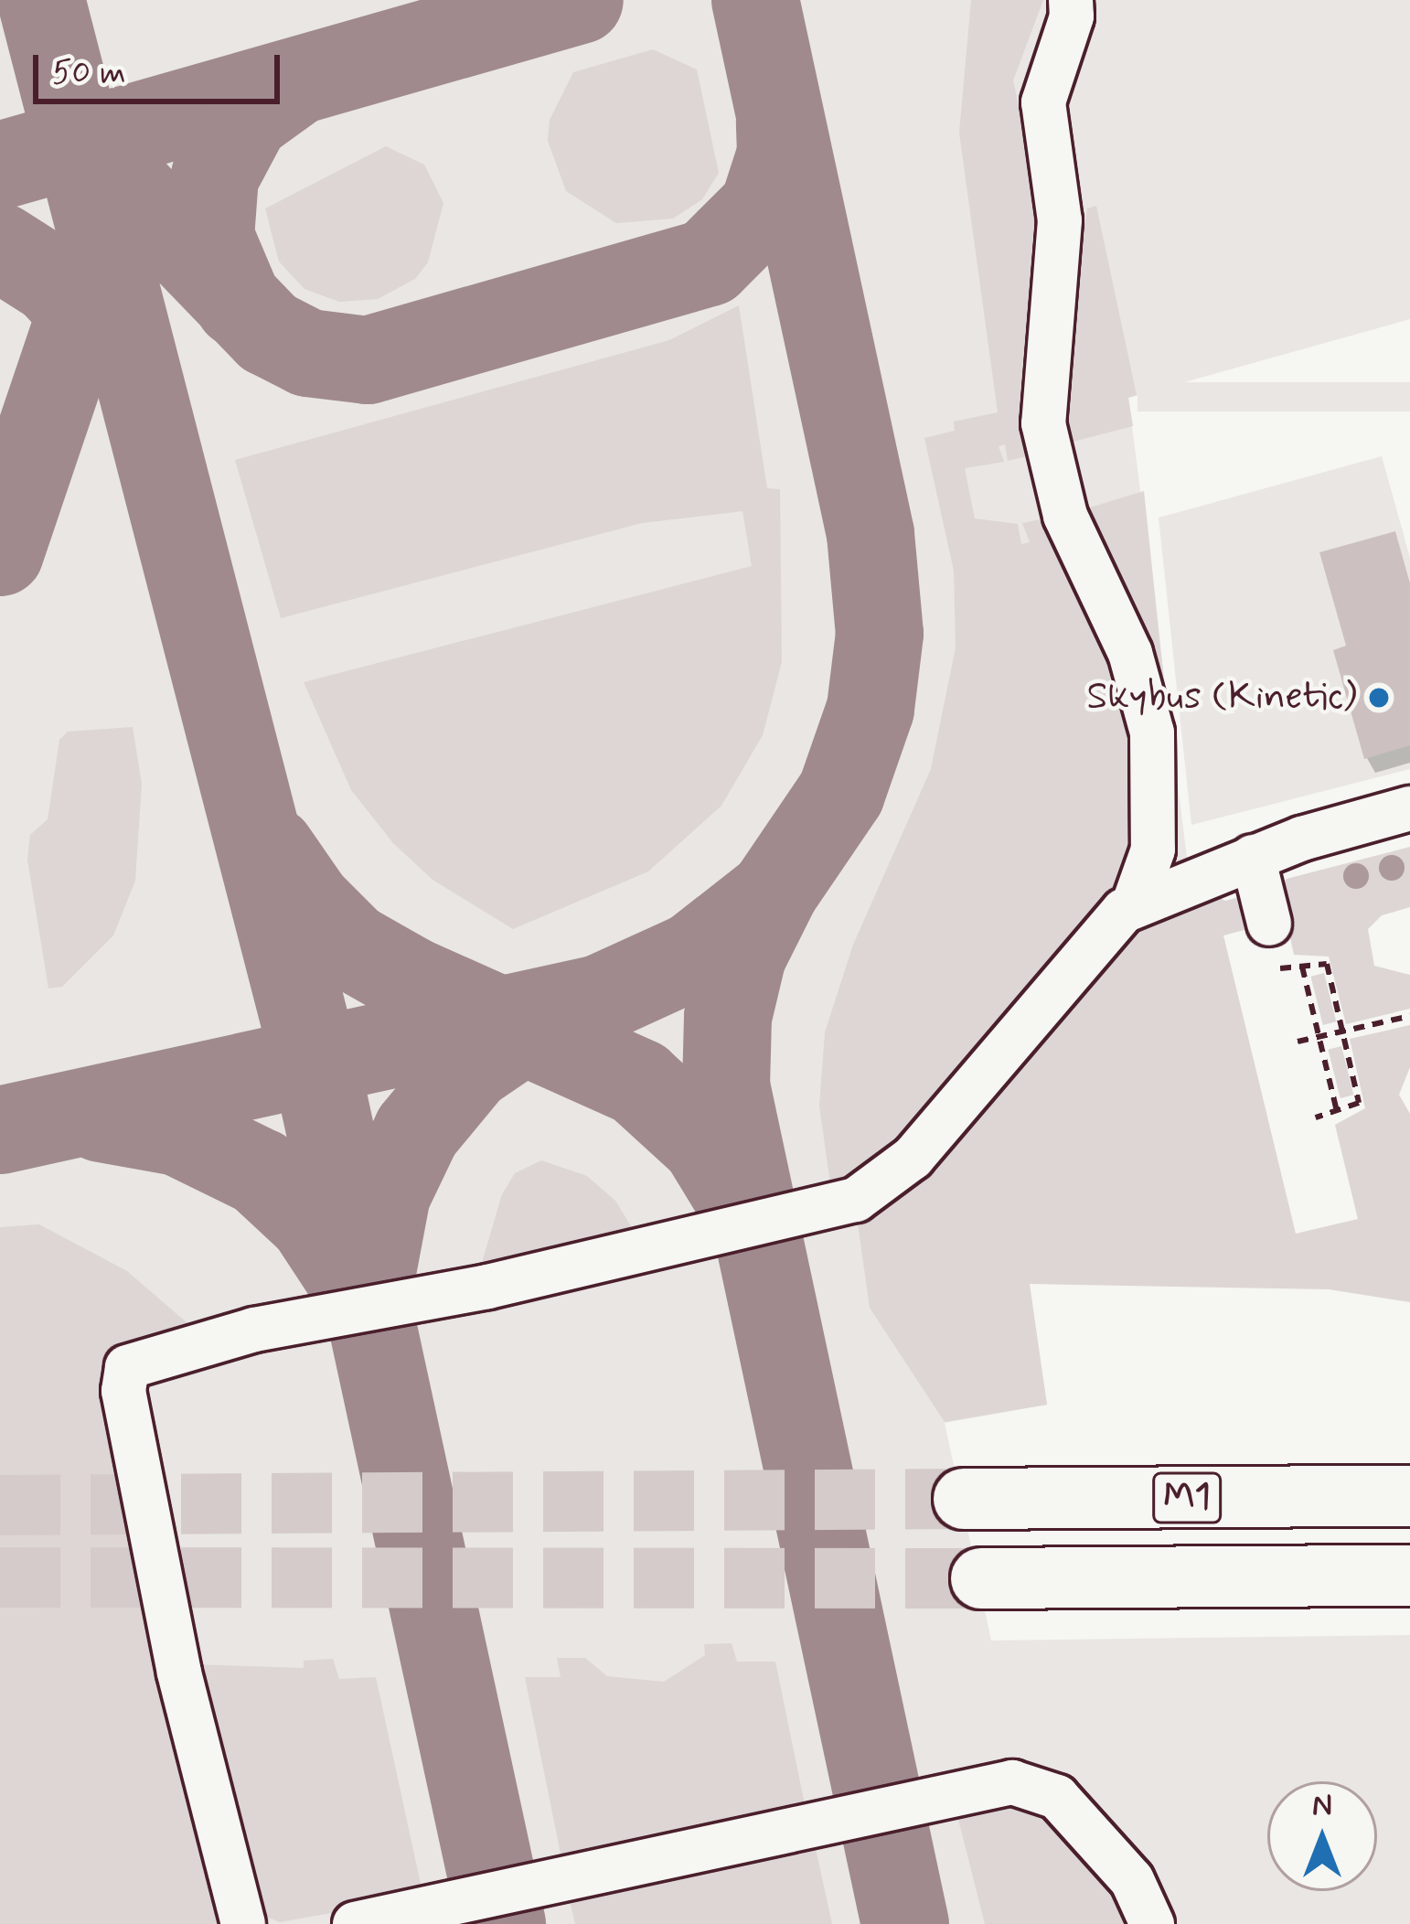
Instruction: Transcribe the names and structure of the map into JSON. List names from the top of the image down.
{
  "streets": {
    "highway": ["M1"]
  },
  "places": ["Skybus (Kinetic)"],
  "scale_bar": "50 m",
  "north": "top"
}
